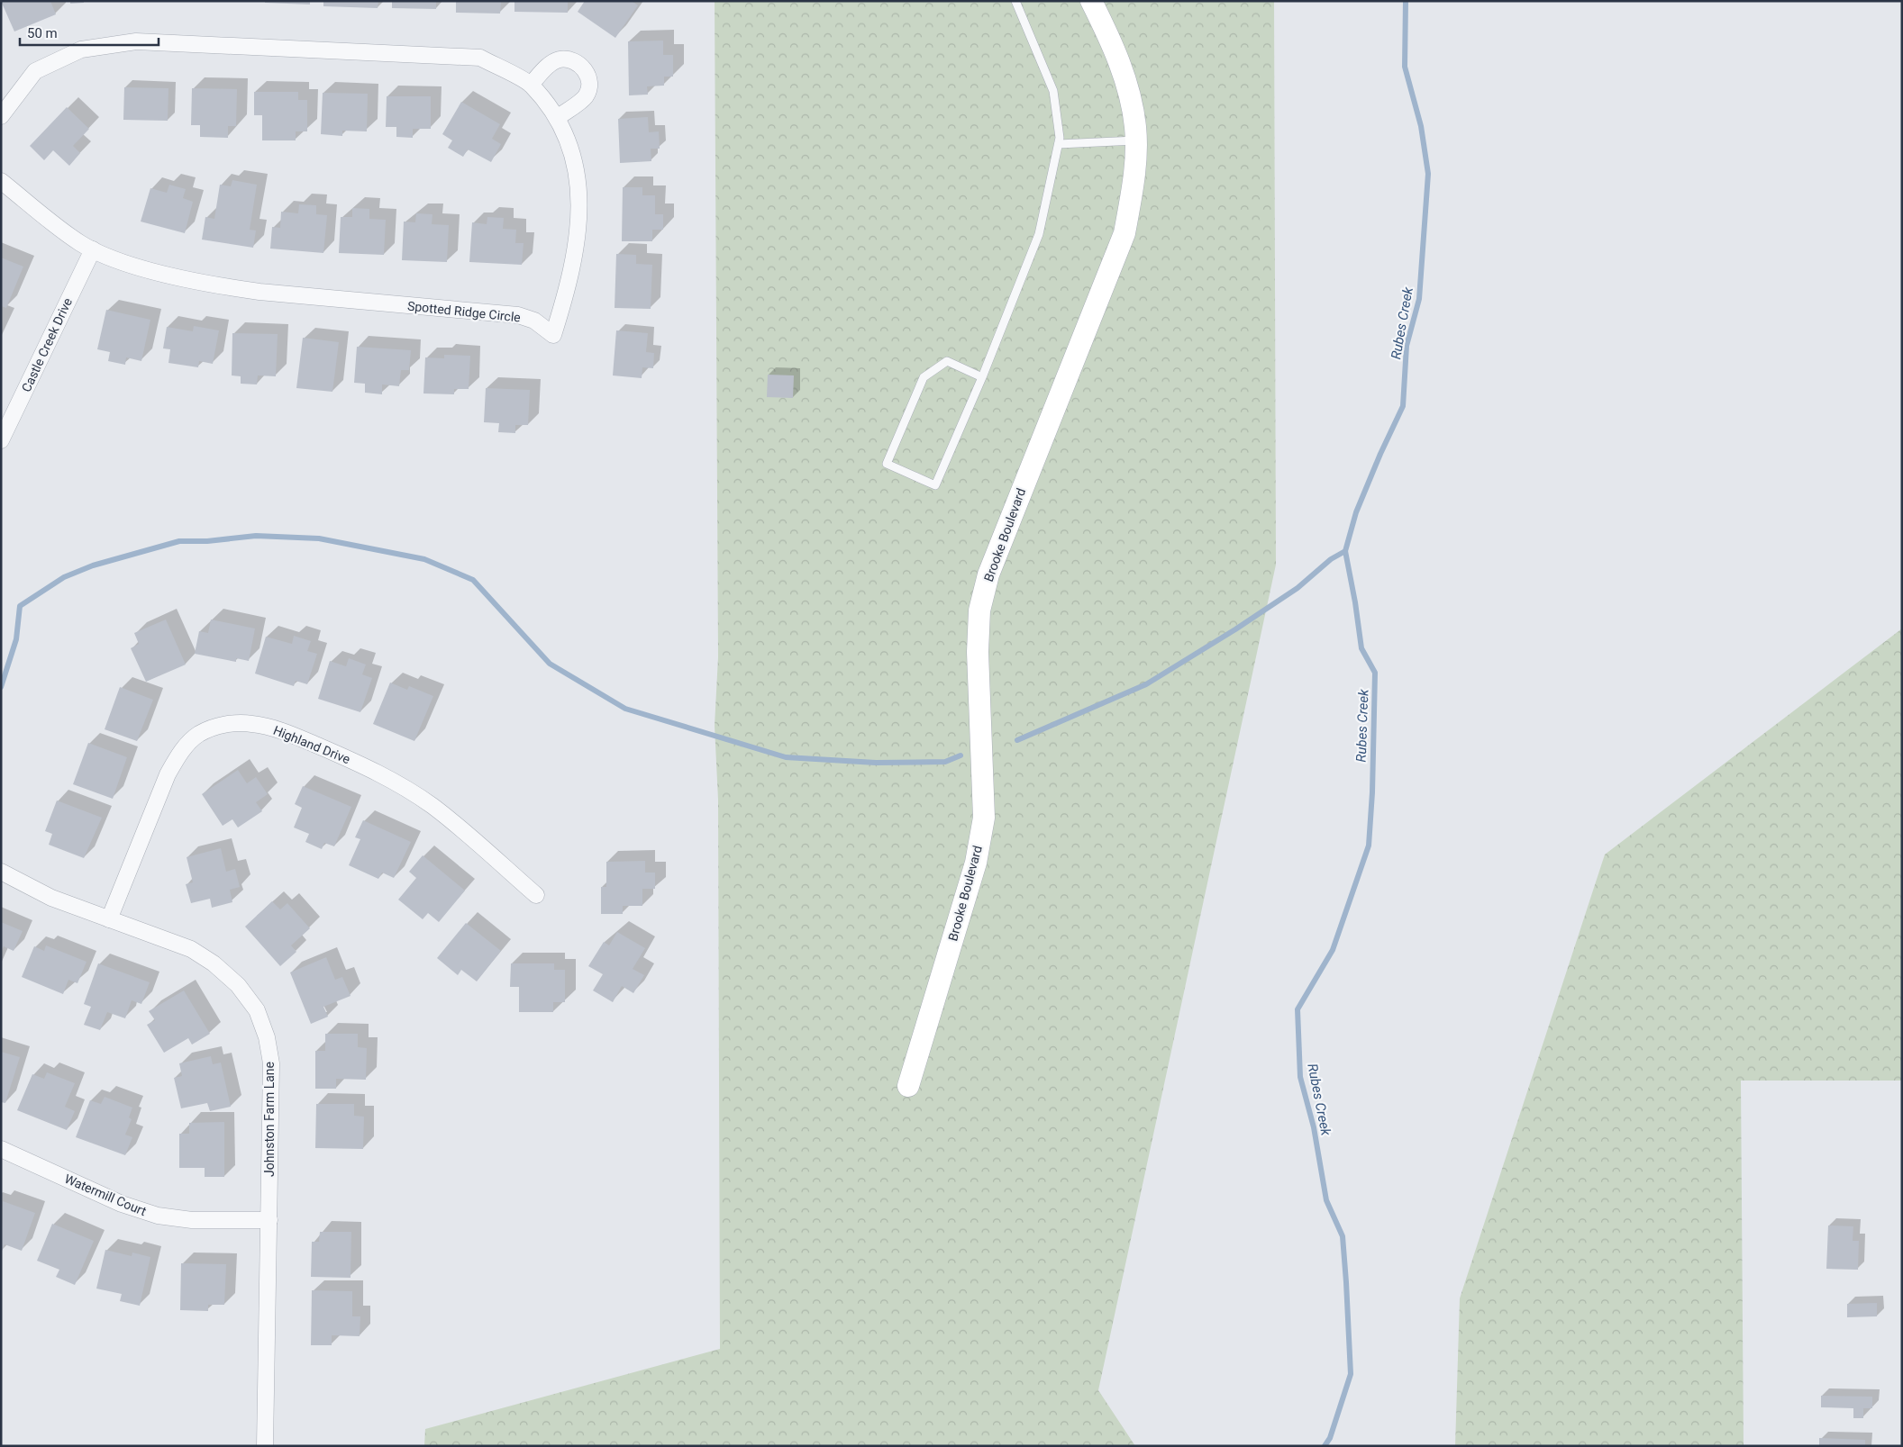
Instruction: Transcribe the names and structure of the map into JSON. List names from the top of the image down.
{
  "streets": {
    "street": [
      "Spotted Ridge Circle",
      "Castle Creek Drive",
      "Brooke Boulevard",
      "Highland Drive",
      "Johnston Farm Lane",
      "Watermill Court"
    ]
  },
  "crossings": [
    ["Spotted Ridge Circle", "Castle Creek Drive"],
    ["Highland Drive", "Johnston Farm Lane"],
    ["Johnston Farm Lane", "Watermill Court"]
  ],
  "water": ["Rubes Creek"],
  "scale_bar": "50 m"
}
